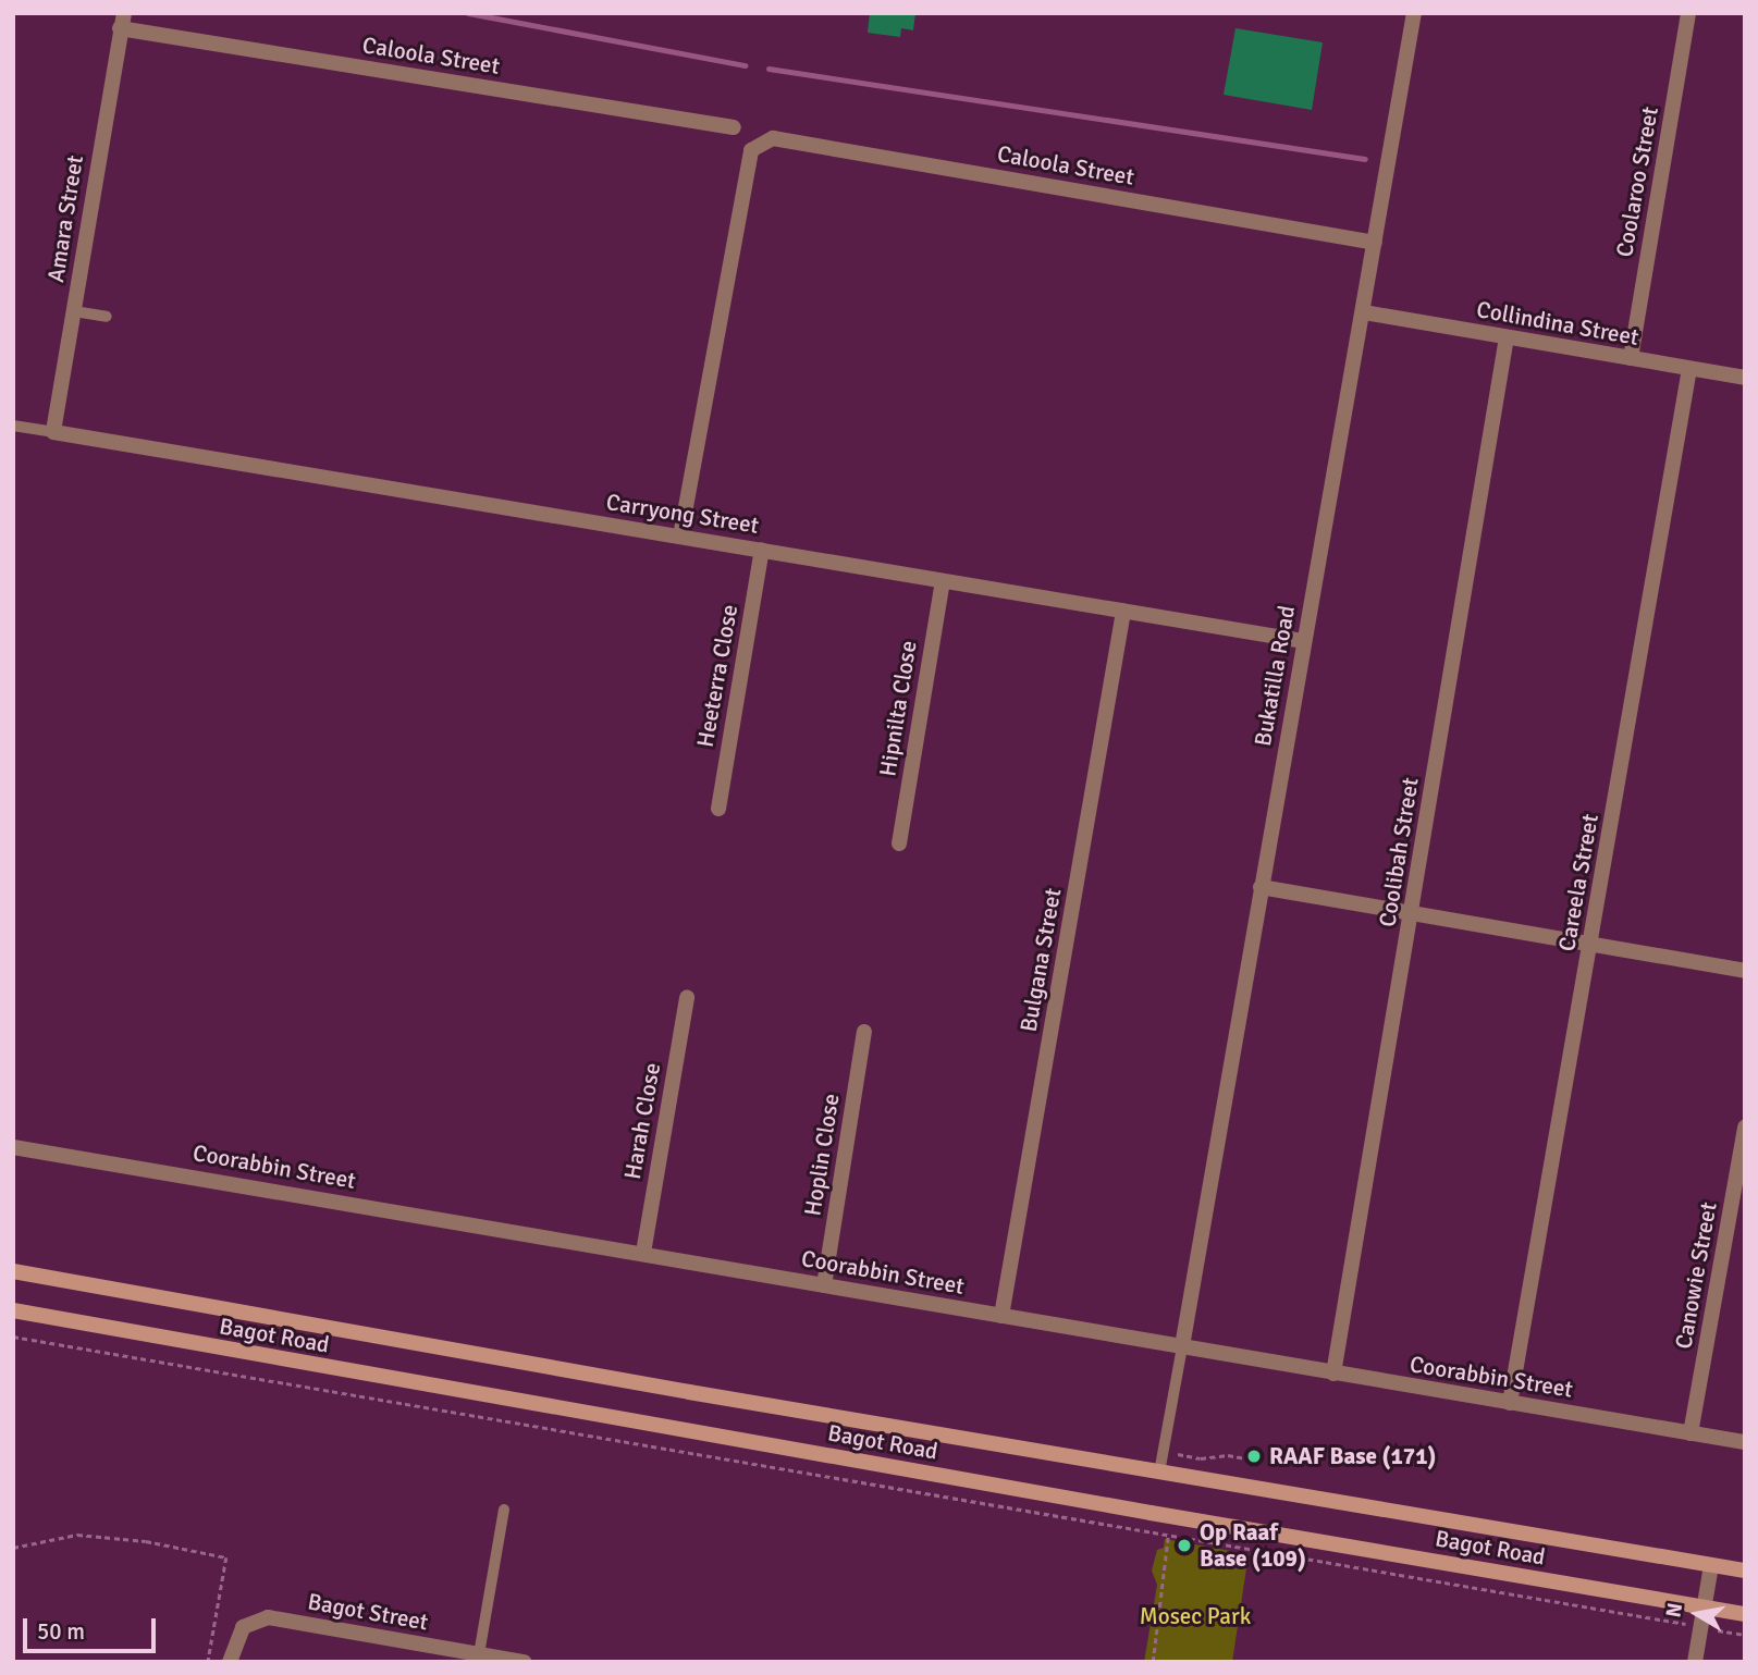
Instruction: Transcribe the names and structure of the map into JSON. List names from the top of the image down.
{
  "streets": {
    "main road": ["Bagot Road"],
    "street": [
      "Caloola Street",
      "Coolaroo Street",
      "Amara Street",
      "Collindina Street",
      "Carryong Street",
      "Heeterra Close",
      "Bukatilla Road",
      "Hipnilta Close",
      "Coolibah Street",
      "Careela Street",
      "Bulgana Street",
      "Harah Close",
      "Hoplin Close",
      "Coorabbin Street",
      "Canowie Street",
      "Bagot Street"
    ]
  },
  "crossings": [
    ["Caloola Street", "Amara Street"],
    ["Caloola Street", "Carryong Street"],
    ["Caloola Street", "Bukatilla Road"],
    ["Coolaroo Street", "Collindina Street"],
    ["Amara Street", "Carryong Street"],
    ["Collindina Street", "Bukatilla Road"],
    ["Collindina Street", "Coolibah Street"],
    ["Collindina Street", "Careela Street"],
    ["Carryong Street", "Heeterra Close"],
    ["Carryong Street", "Bukatilla Road"],
    ["Carryong Street", "Hipnilta Close"],
    ["Carryong Street", "Bulgana Street"],
    ["Bukatilla Road", "Coorabbin Street"],
    ["Coolibah Street", "Coorabbin Street"],
    ["Careela Street", "Coorabbin Street"],
    ["Bulgana Street", "Coorabbin Street"],
    ["Harah Close", "Coorabbin Street"],
    ["Hoplin Close", "Coorabbin Street"],
    ["Coorabbin Street", "Canowie Street"]
  ],
  "parks": ["Mosec Park"],
  "places": ["RAAF Base (171)", "Op Raaf Base (109)"],
  "scale_bar": "50 m",
  "north": "left"
}
